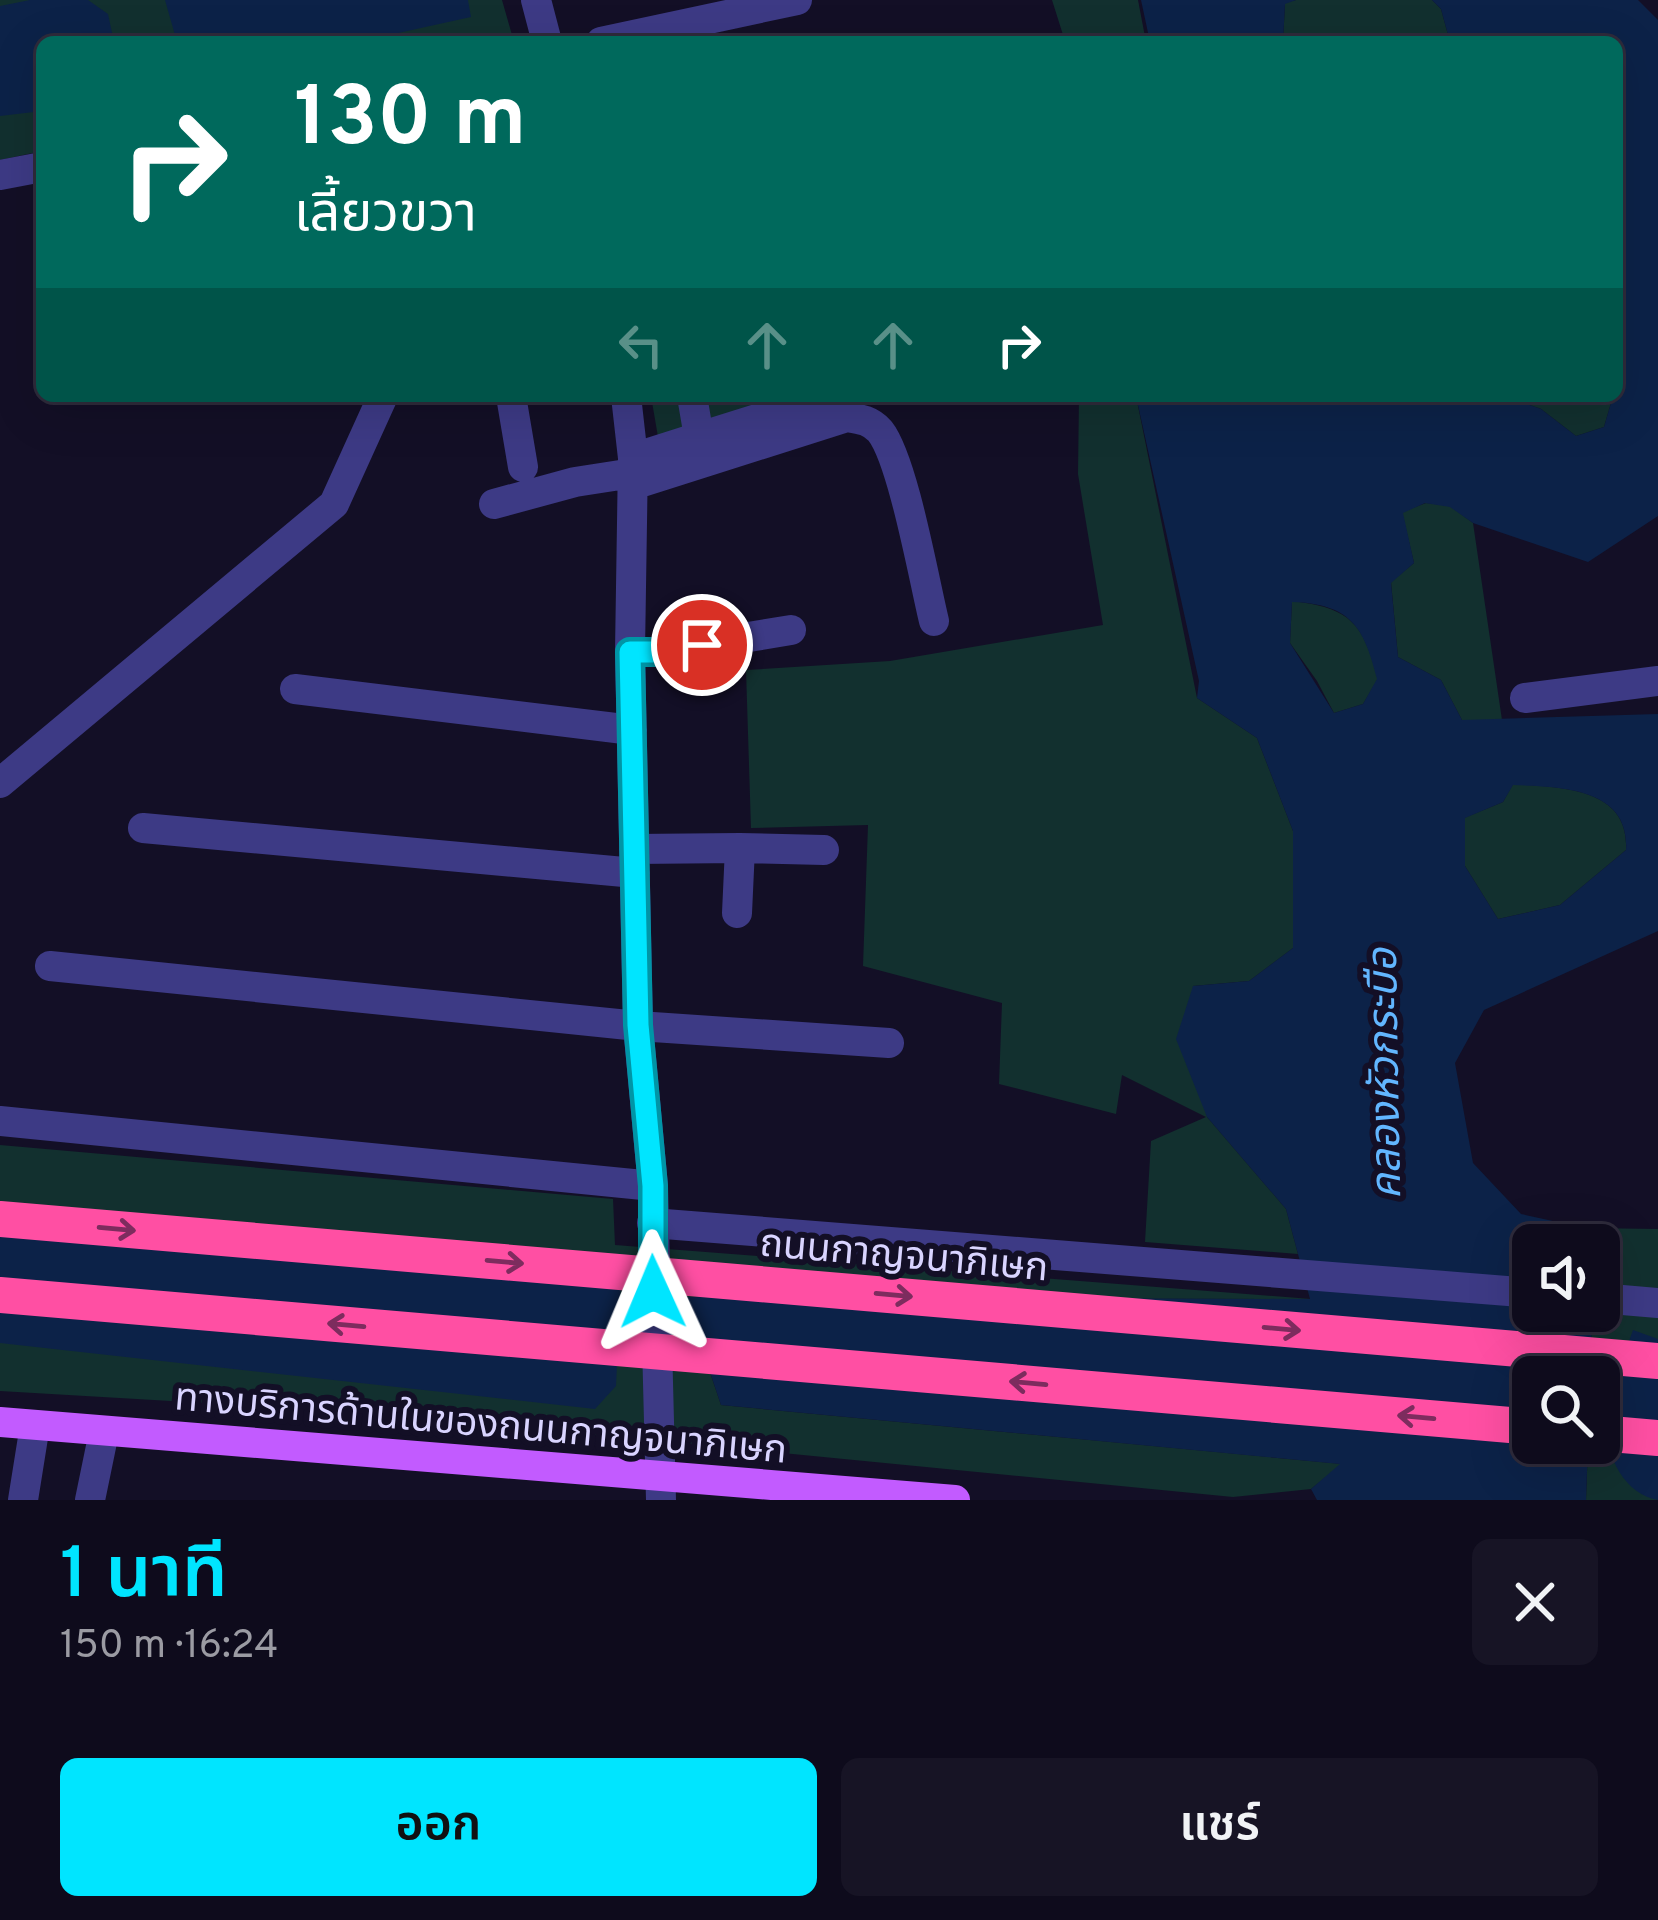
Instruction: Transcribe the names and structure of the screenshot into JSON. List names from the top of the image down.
{
  "streets": {
    "highway": ["ถนนกาญจนาภิเษก"],
    "main road": ["ทางบริการด้านในของถนนกาญจนาภิเษก"]
  },
  "water": ["คลองหัวกระบือ"],
  "page": {
    "turn": ["130 m", "เลี้ยวขวา"],
    "heading": ["1 นาที", "150 m · 16:24"],
    "buttons": ["ออก", "แชร์"]
  }
}
